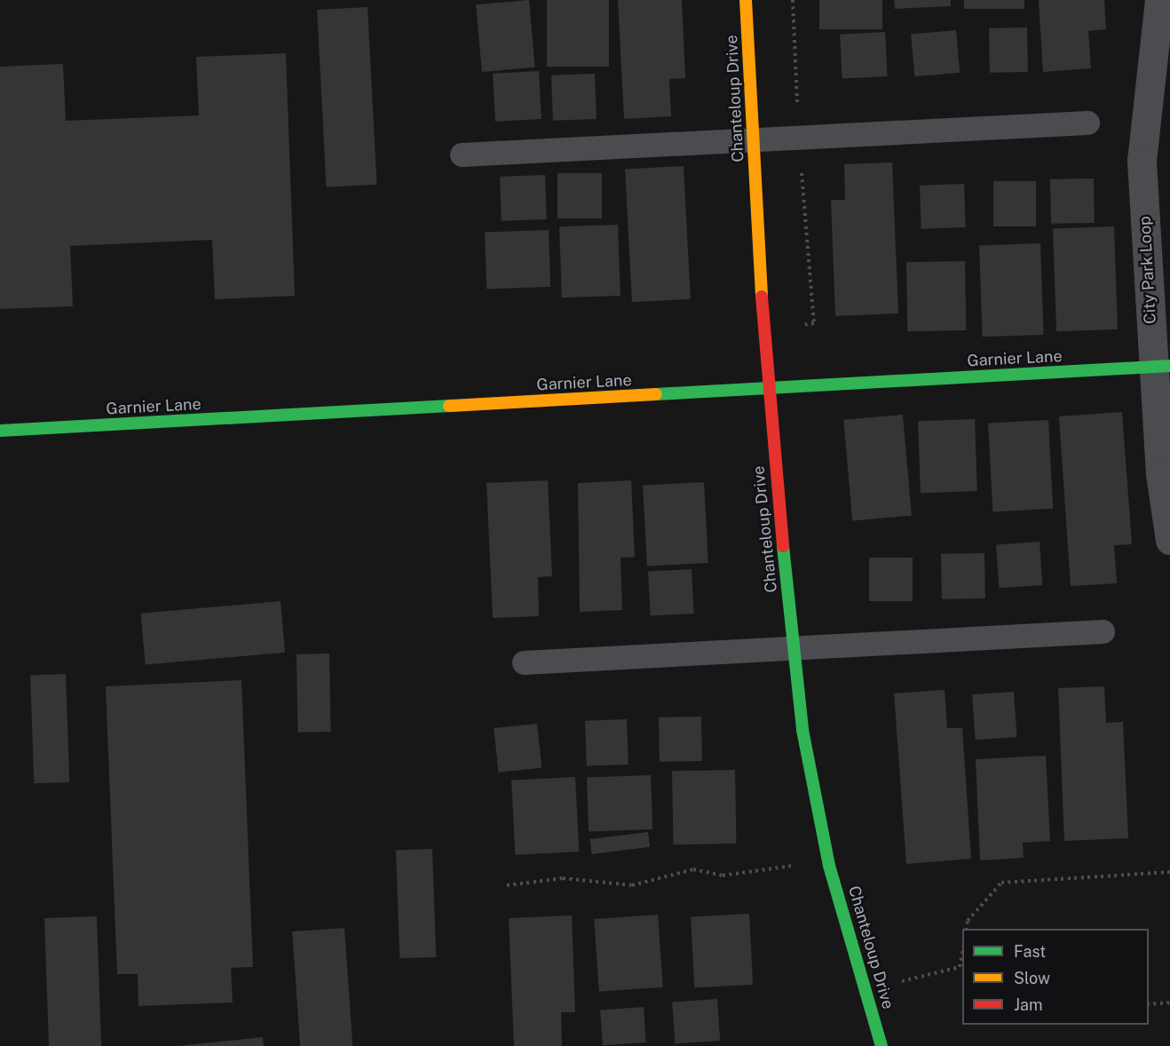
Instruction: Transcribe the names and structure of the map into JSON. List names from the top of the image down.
{
  "streets": {
    "street": ["Chanteloup Drive", "City Park Loop", "Garnier Lane"]
  },
  "crossings": [
    ["Chanteloup Drive", "Garnier Lane"],
    ["City Park Loop", "Garnier Lane"]
  ],
  "legend": ["Fast", "Slow", "Jam"]
}
